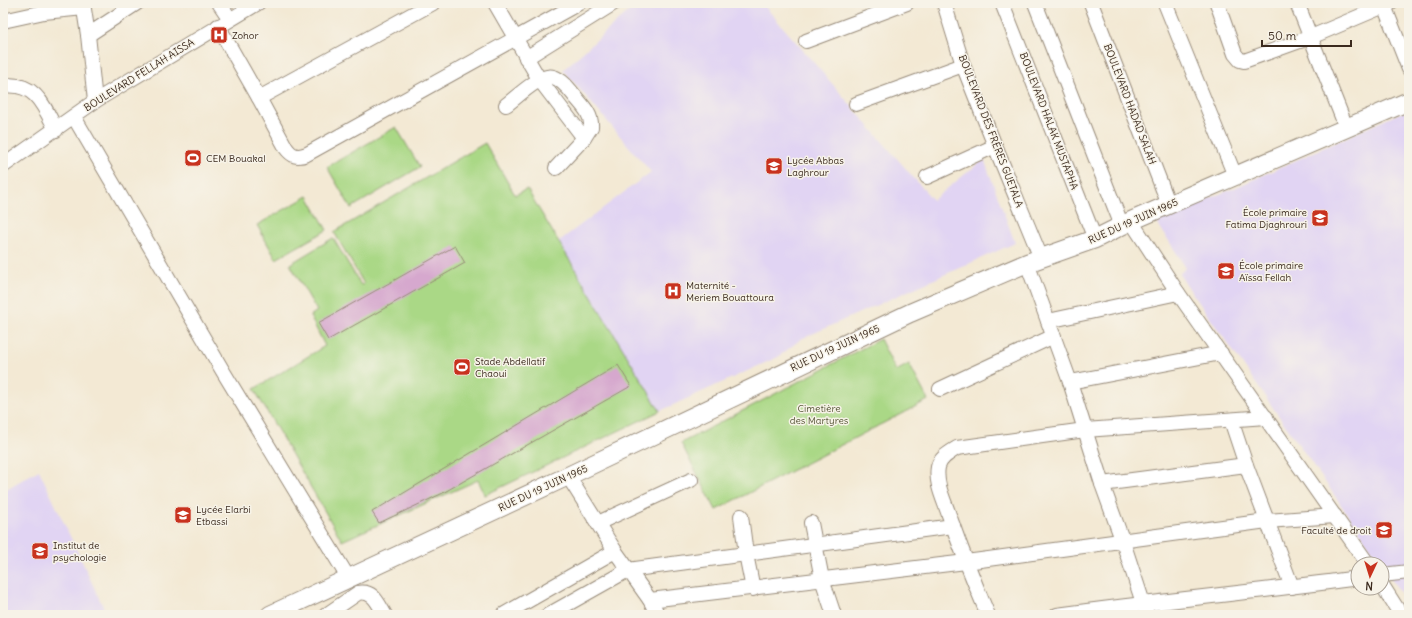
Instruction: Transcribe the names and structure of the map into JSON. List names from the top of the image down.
{
  "streets": {
    "main road": ["RUE DU 19 JUIN 1965"],
    "street": [
      "BOULEVARD FELLAH AISSA",
      "BOULEVARD HADAD SALAH",
      "BOULEVARD HALAK MUSTAPHA",
      "BOULEVARD DES FRÈRES GUETALA"
    ]
  },
  "crossings": [
    ["BOULEVARD HADAD SALAH", "RUE DU 19 JUIN 1965"],
    ["BOULEVARD HALAK MUSTAPHA", "RUE DU 19 JUIN 1965"],
    ["BOULEVARD DES FRÈRES GUETALA", "RUE DU 19 JUIN 1965"]
  ],
  "parks": ["Cimetière des Martyres"],
  "places": {
    "hospital": ["Zohor", "Maternité - Meriem Bouattoura"],
    "sports": ["CEM Bouakal", "Stade Abdellatif Chaoui"],
    "school or university": [
      "Lycée Abbas Laghrour",
      "École primaire Fatima Djaghrouri",
      "École primaire Aïssa Fellah",
      "Lycée Elarbi Etbassi",
      "Faculté de droit",
      "Institut de psychologie"
    ]
  },
  "scale_bar": "50 m",
  "north": "bottom"
}
